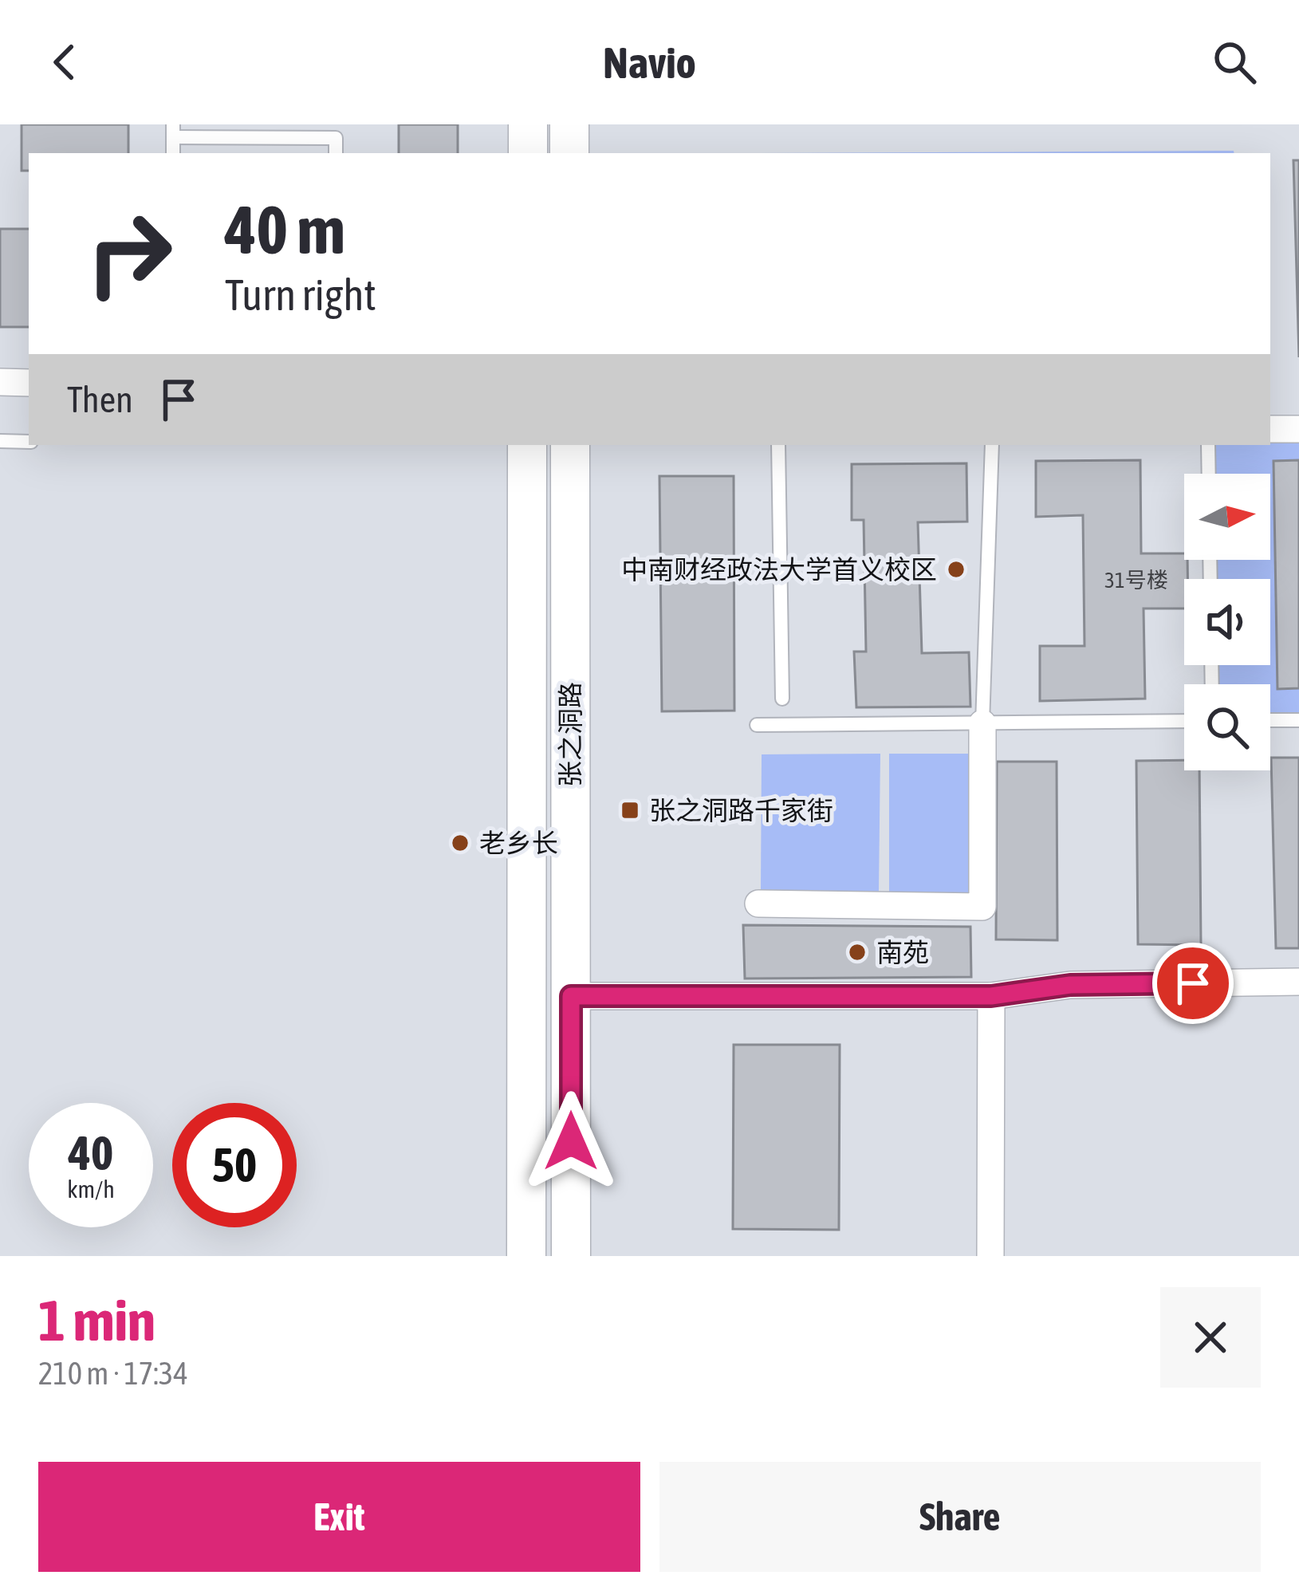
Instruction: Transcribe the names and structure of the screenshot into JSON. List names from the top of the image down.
{
  "streets": {
    "main road": ["张之洞路"]
  },
  "places": {
    "other": ["中南财经政法大学首义校区", "老乡长", "南苑"],
    "transit": ["张之洞路千家街"]
  },
  "house_numbers": ["31号楼"],
  "north": "right",
  "page": {
    "header": "Navio",
    "turn": ["40 m", "Turn right"],
    "then": "Then",
    "speed": "40 km/h",
    "limit": "50",
    "heading": ["1 min", "210 m · 17:34"],
    "buttons": ["Exit", "Share"]
  }
}
